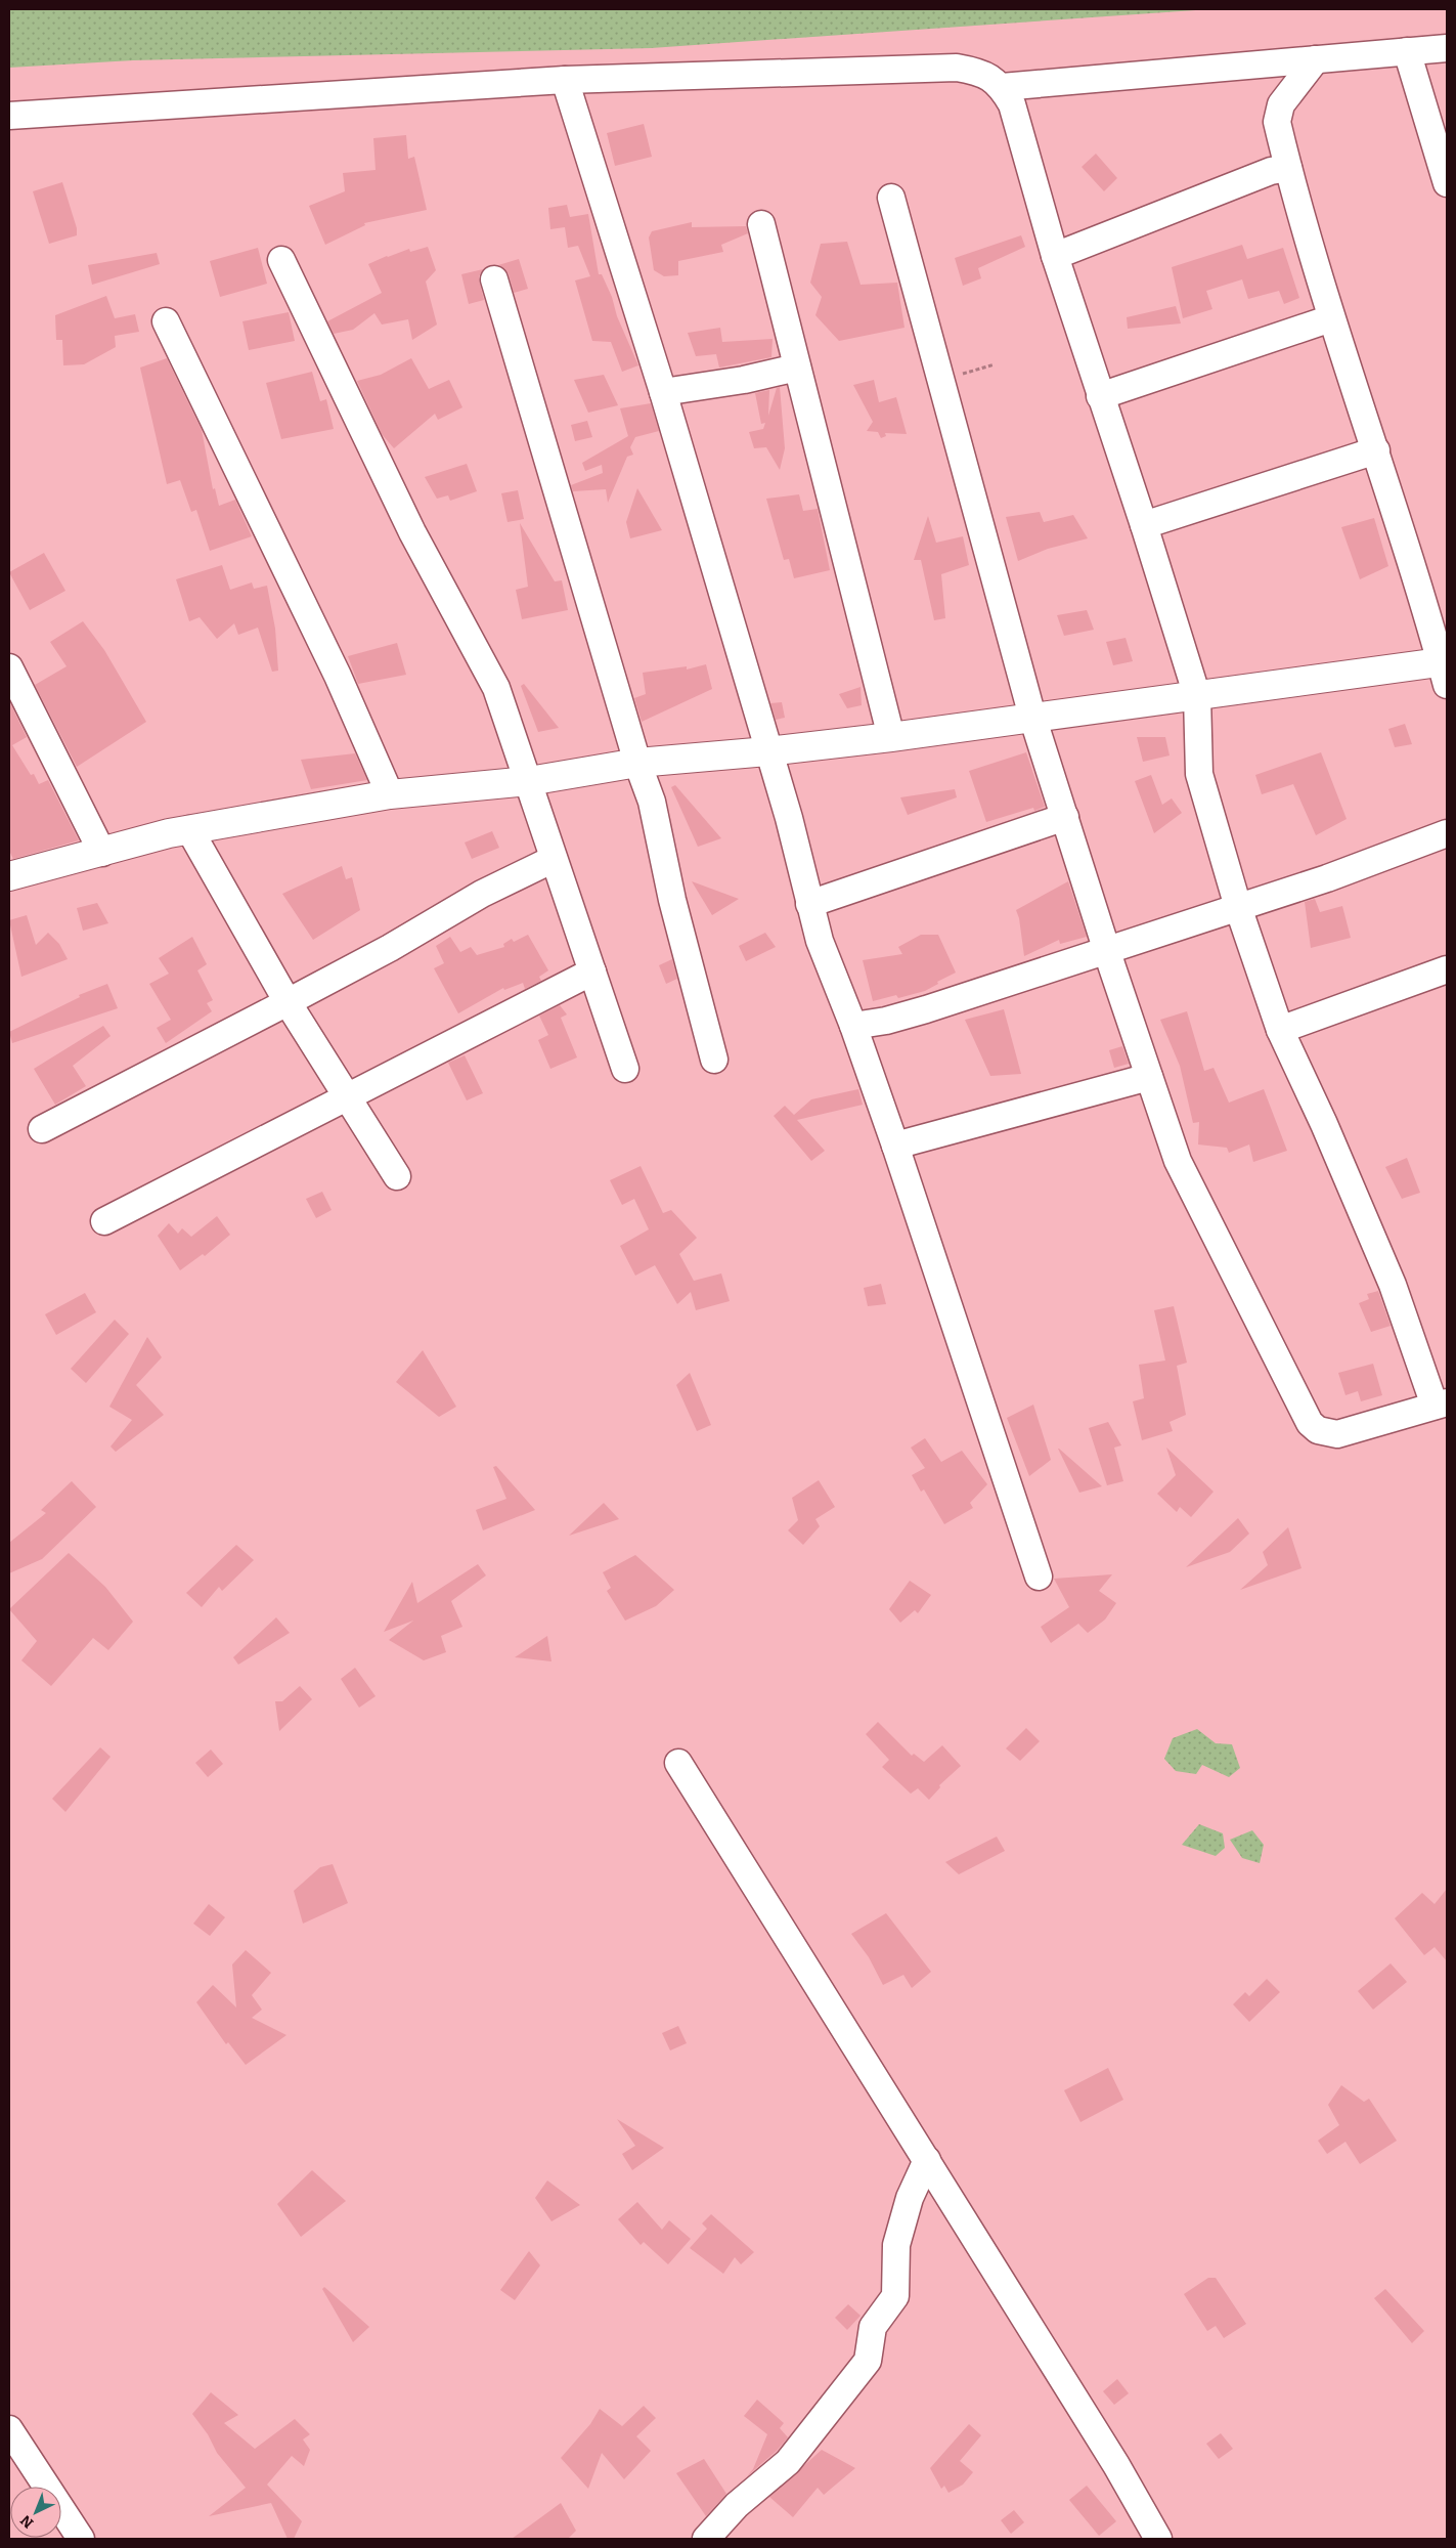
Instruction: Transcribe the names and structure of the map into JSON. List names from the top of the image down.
{
  "north": "bottom left"
}
